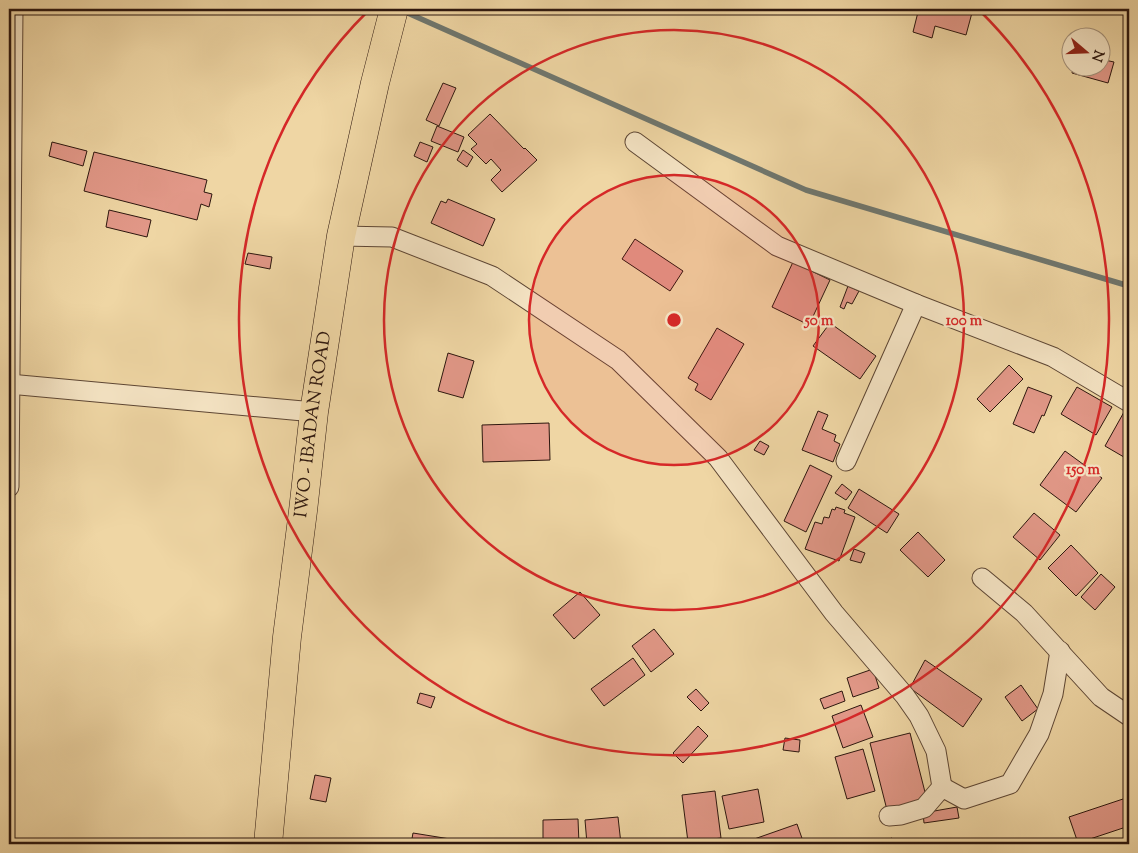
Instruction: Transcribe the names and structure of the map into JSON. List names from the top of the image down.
{
  "streets": {
    "main road": ["IWO - IBADAN ROAD"]
  },
  "north": "right",
  "rings": ["50 m", "100 m", "150 m"]
}
